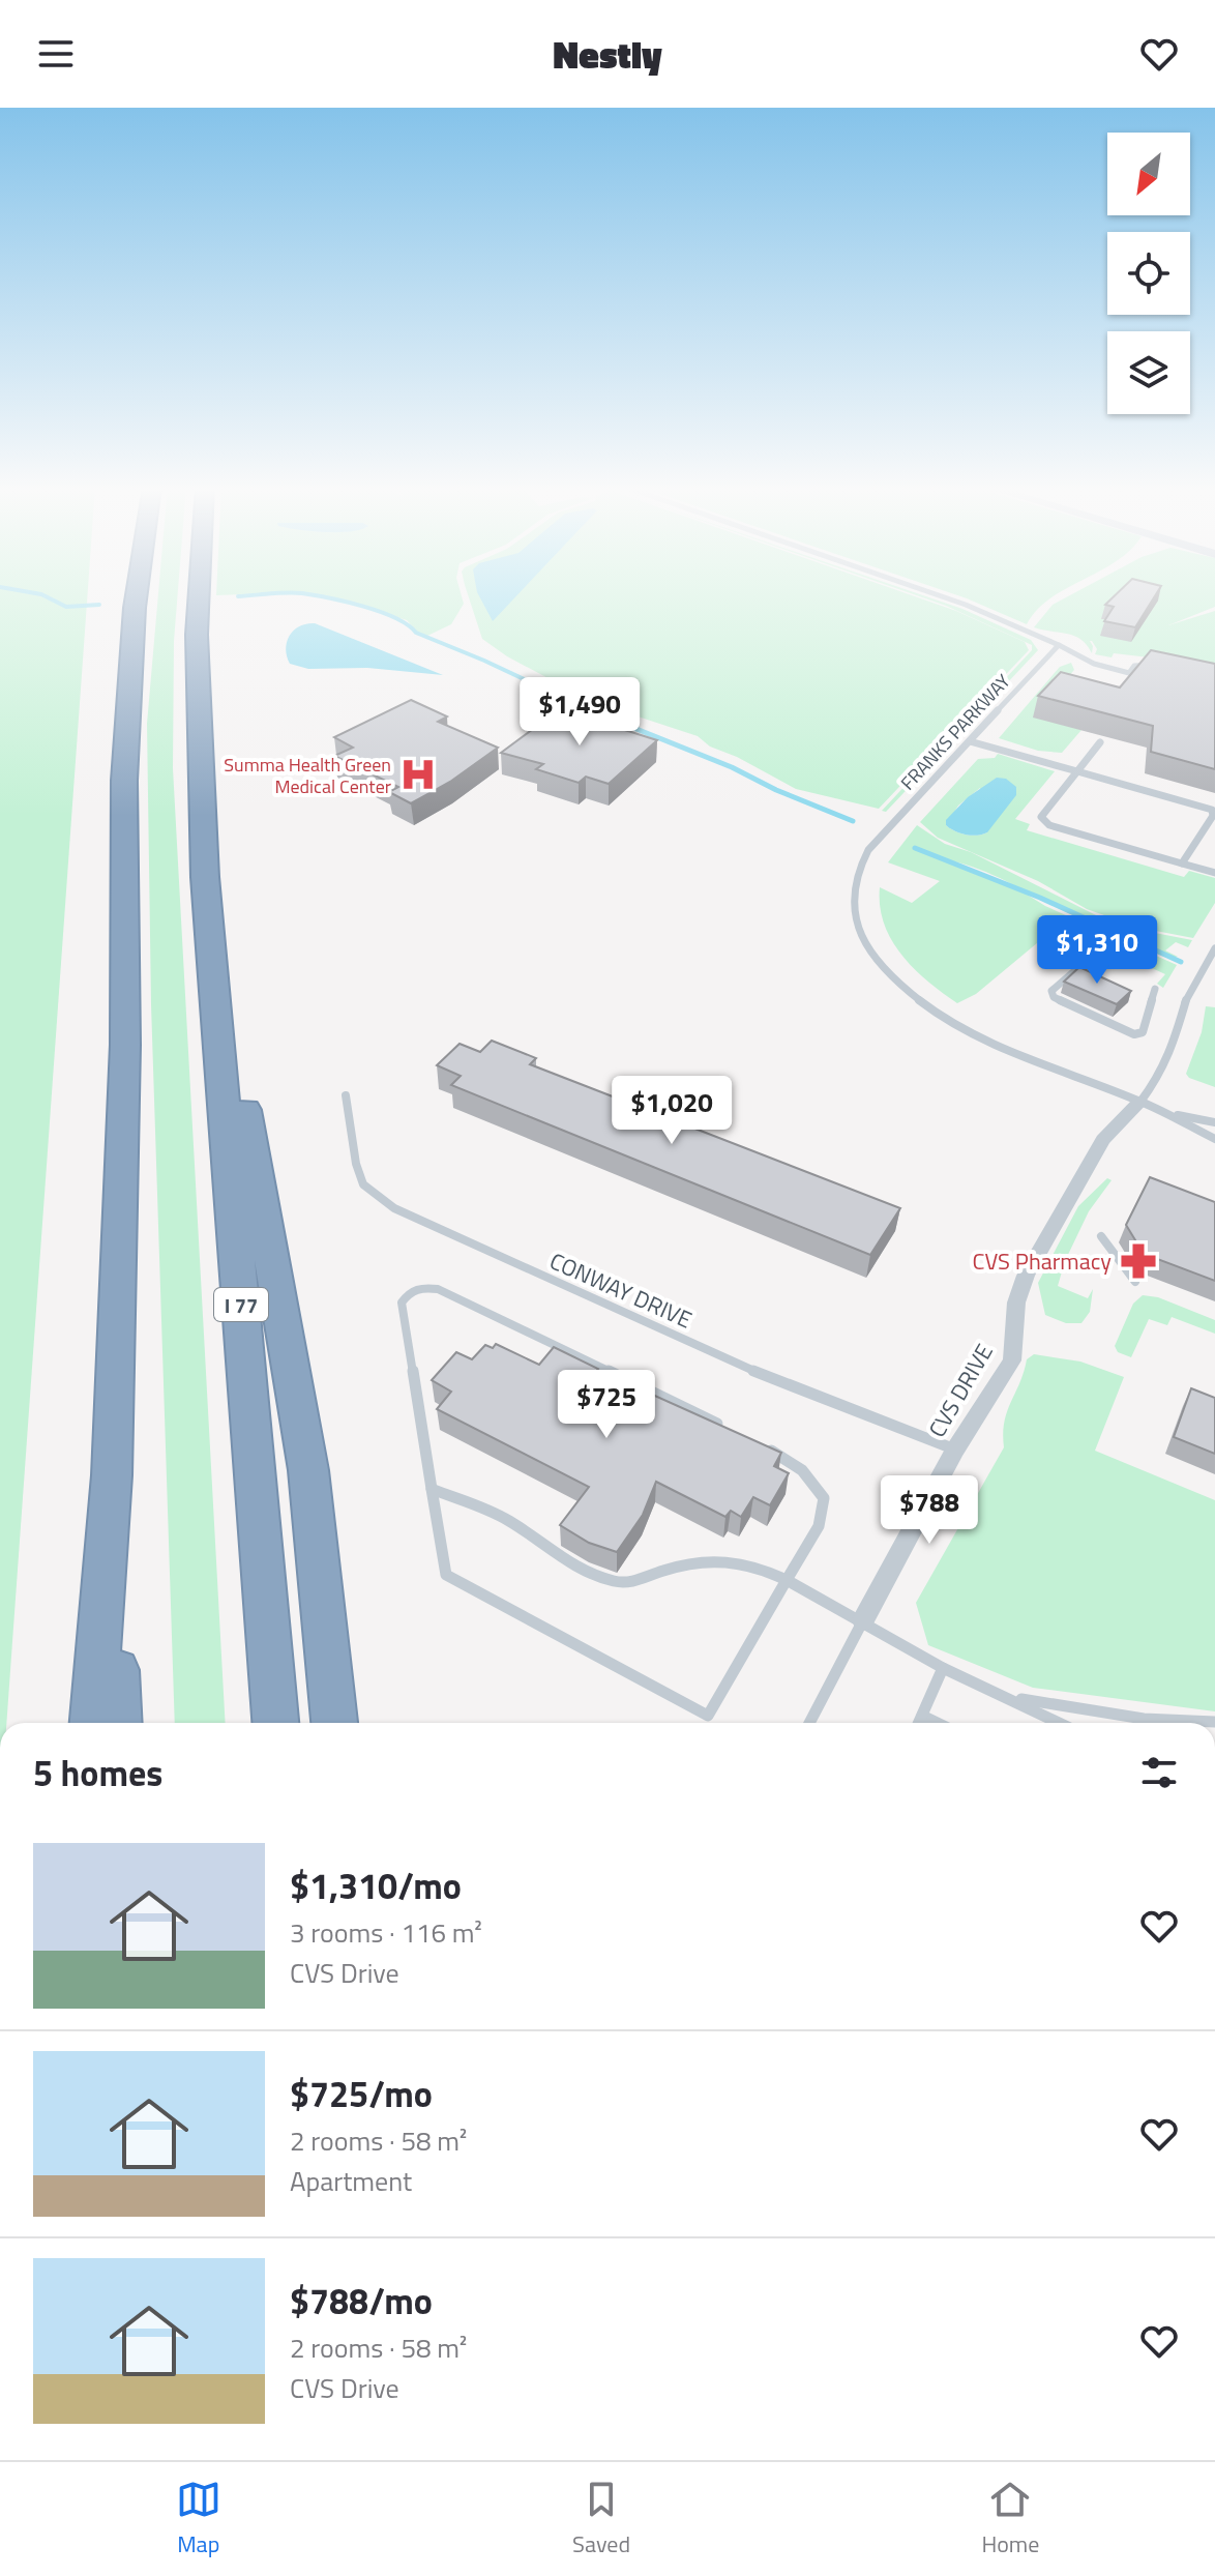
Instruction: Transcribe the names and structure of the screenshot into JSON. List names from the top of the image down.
{
  "streets": {
    "highway": ["I 77"],
    "street": ["CVS DRIVE"],
    "lane": ["FRANKS PARKWAY", "CONWAY DRIVE"]
  },
  "crossings": [
    ["FRANKS PARKWAY", "CVS DRIVE"],
    ["CONWAY DRIVE", "CVS DRIVE"]
  ],
  "places": {
    "hospital": ["Summa Health Green Medical Center"],
    "pharmacy": ["CVS Pharmacy"]
  },
  "north": "bottom left",
  "page": {
    "header": "Nestly",
    "price": [
      "$1,490",
      "$1,310",
      "$1,020",
      "$725",
      "$788"
    ],
    "heading": "5 homes",
    "list": [
      {
        "name": "$1,310/mo",
        "note": "3 rooms · 116 m² · CVS Drive"
      },
      {
        "name": "$725/mo",
        "note": "2 rooms · 58 m² · Apartment"
      },
      {
        "name": "$788/mo",
        "note": "2 rooms · 58 m² · CVS Drive"
      }
    ],
    "tabs": ["Map", "Saved", "Home"]
  }
}
